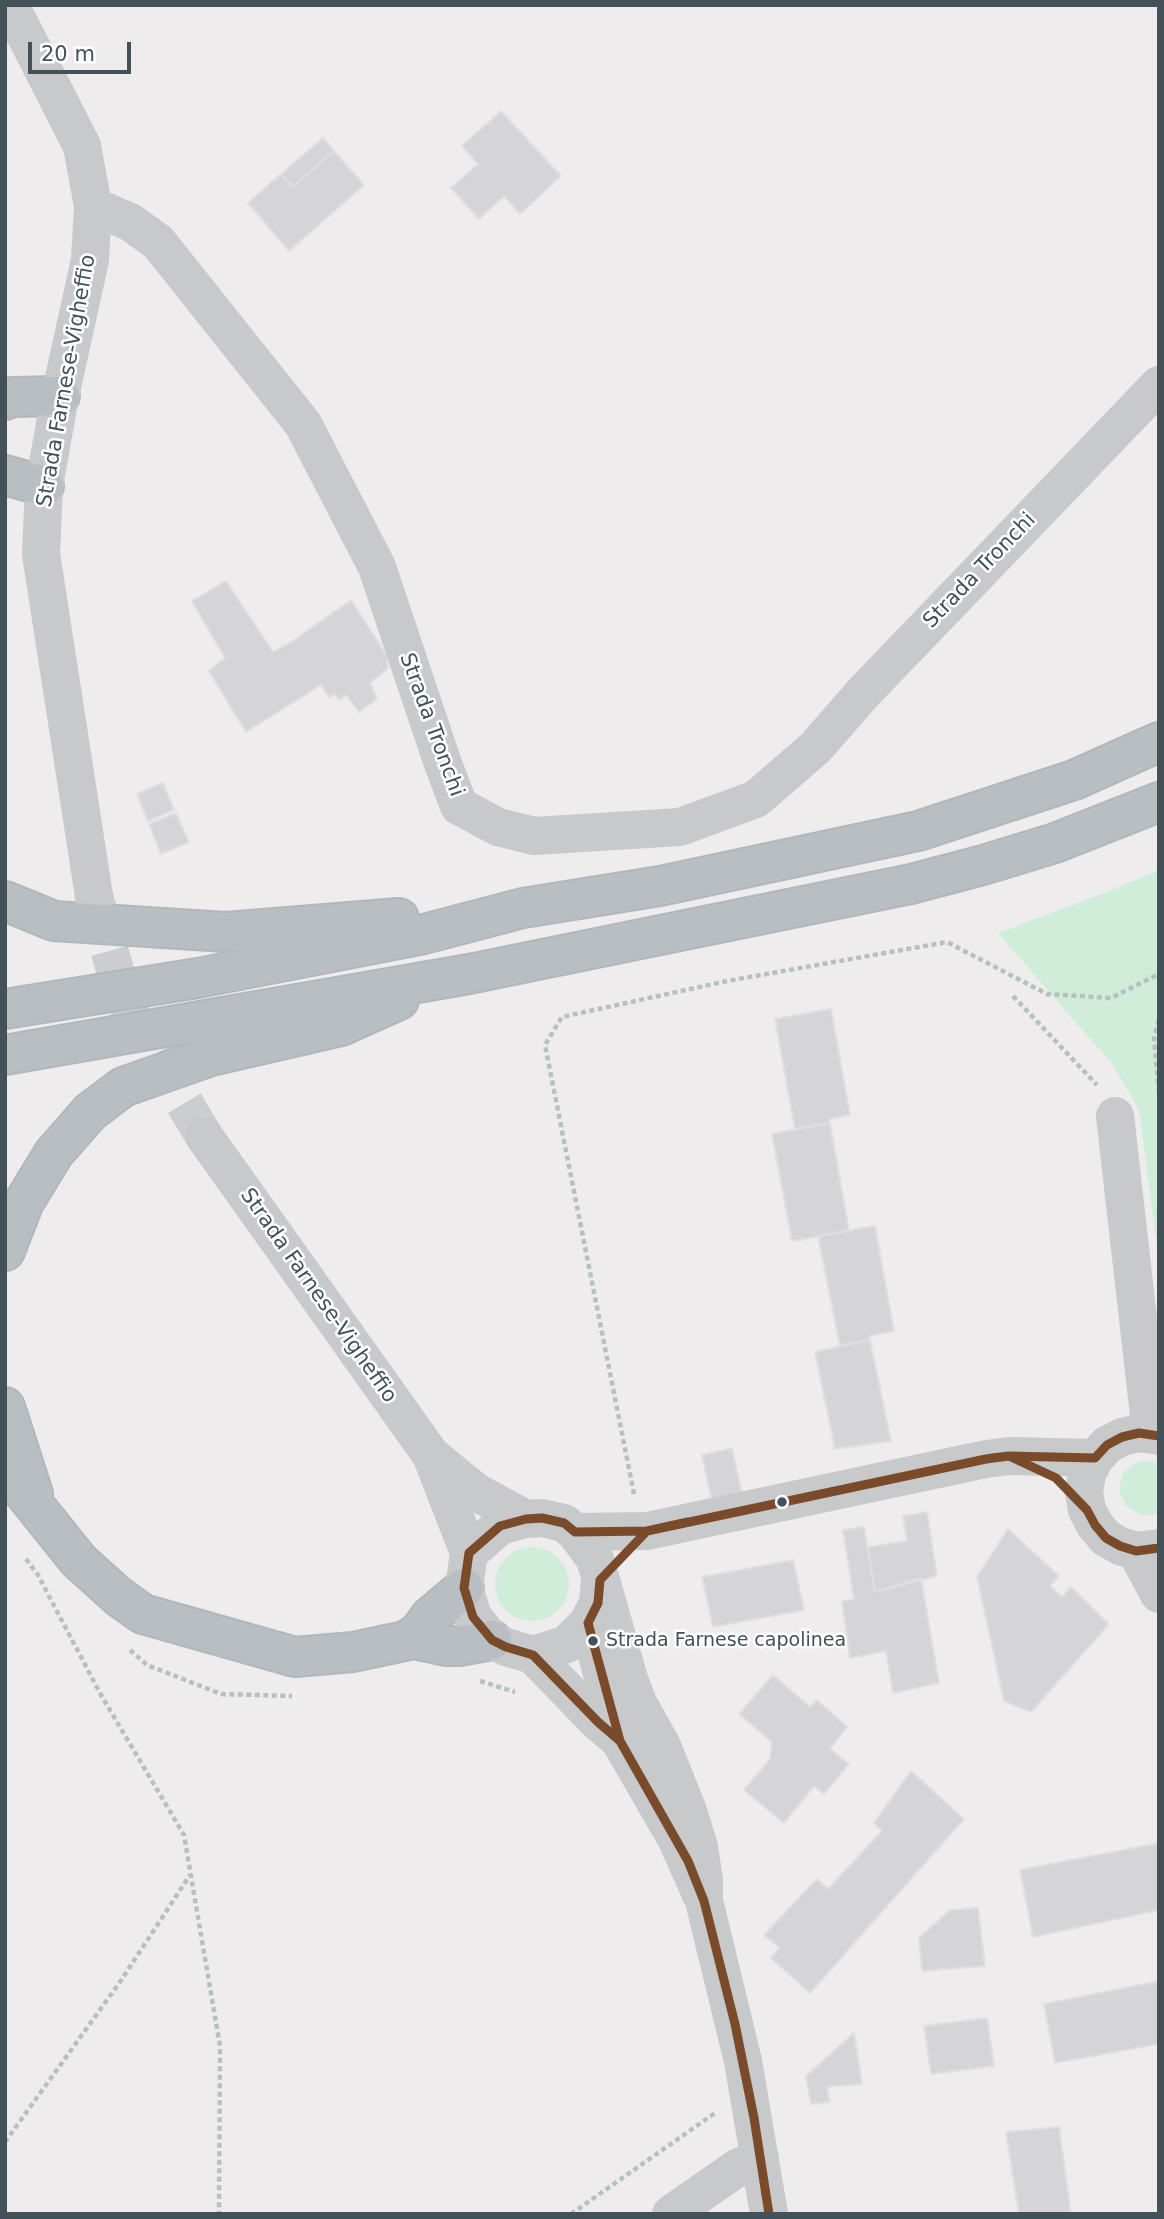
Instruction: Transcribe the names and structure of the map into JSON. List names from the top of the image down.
{
  "streets": {
    "street": ["Strada Farnese-Vigheffio", "Strada Tronchi"]
  },
  "crossings": [
    ["Strada Farnese-Vigheffio", "Strada Tronchi"]
  ],
  "places": ["Strada Farnese capolinea"],
  "scale_bar": "20 m"
}
